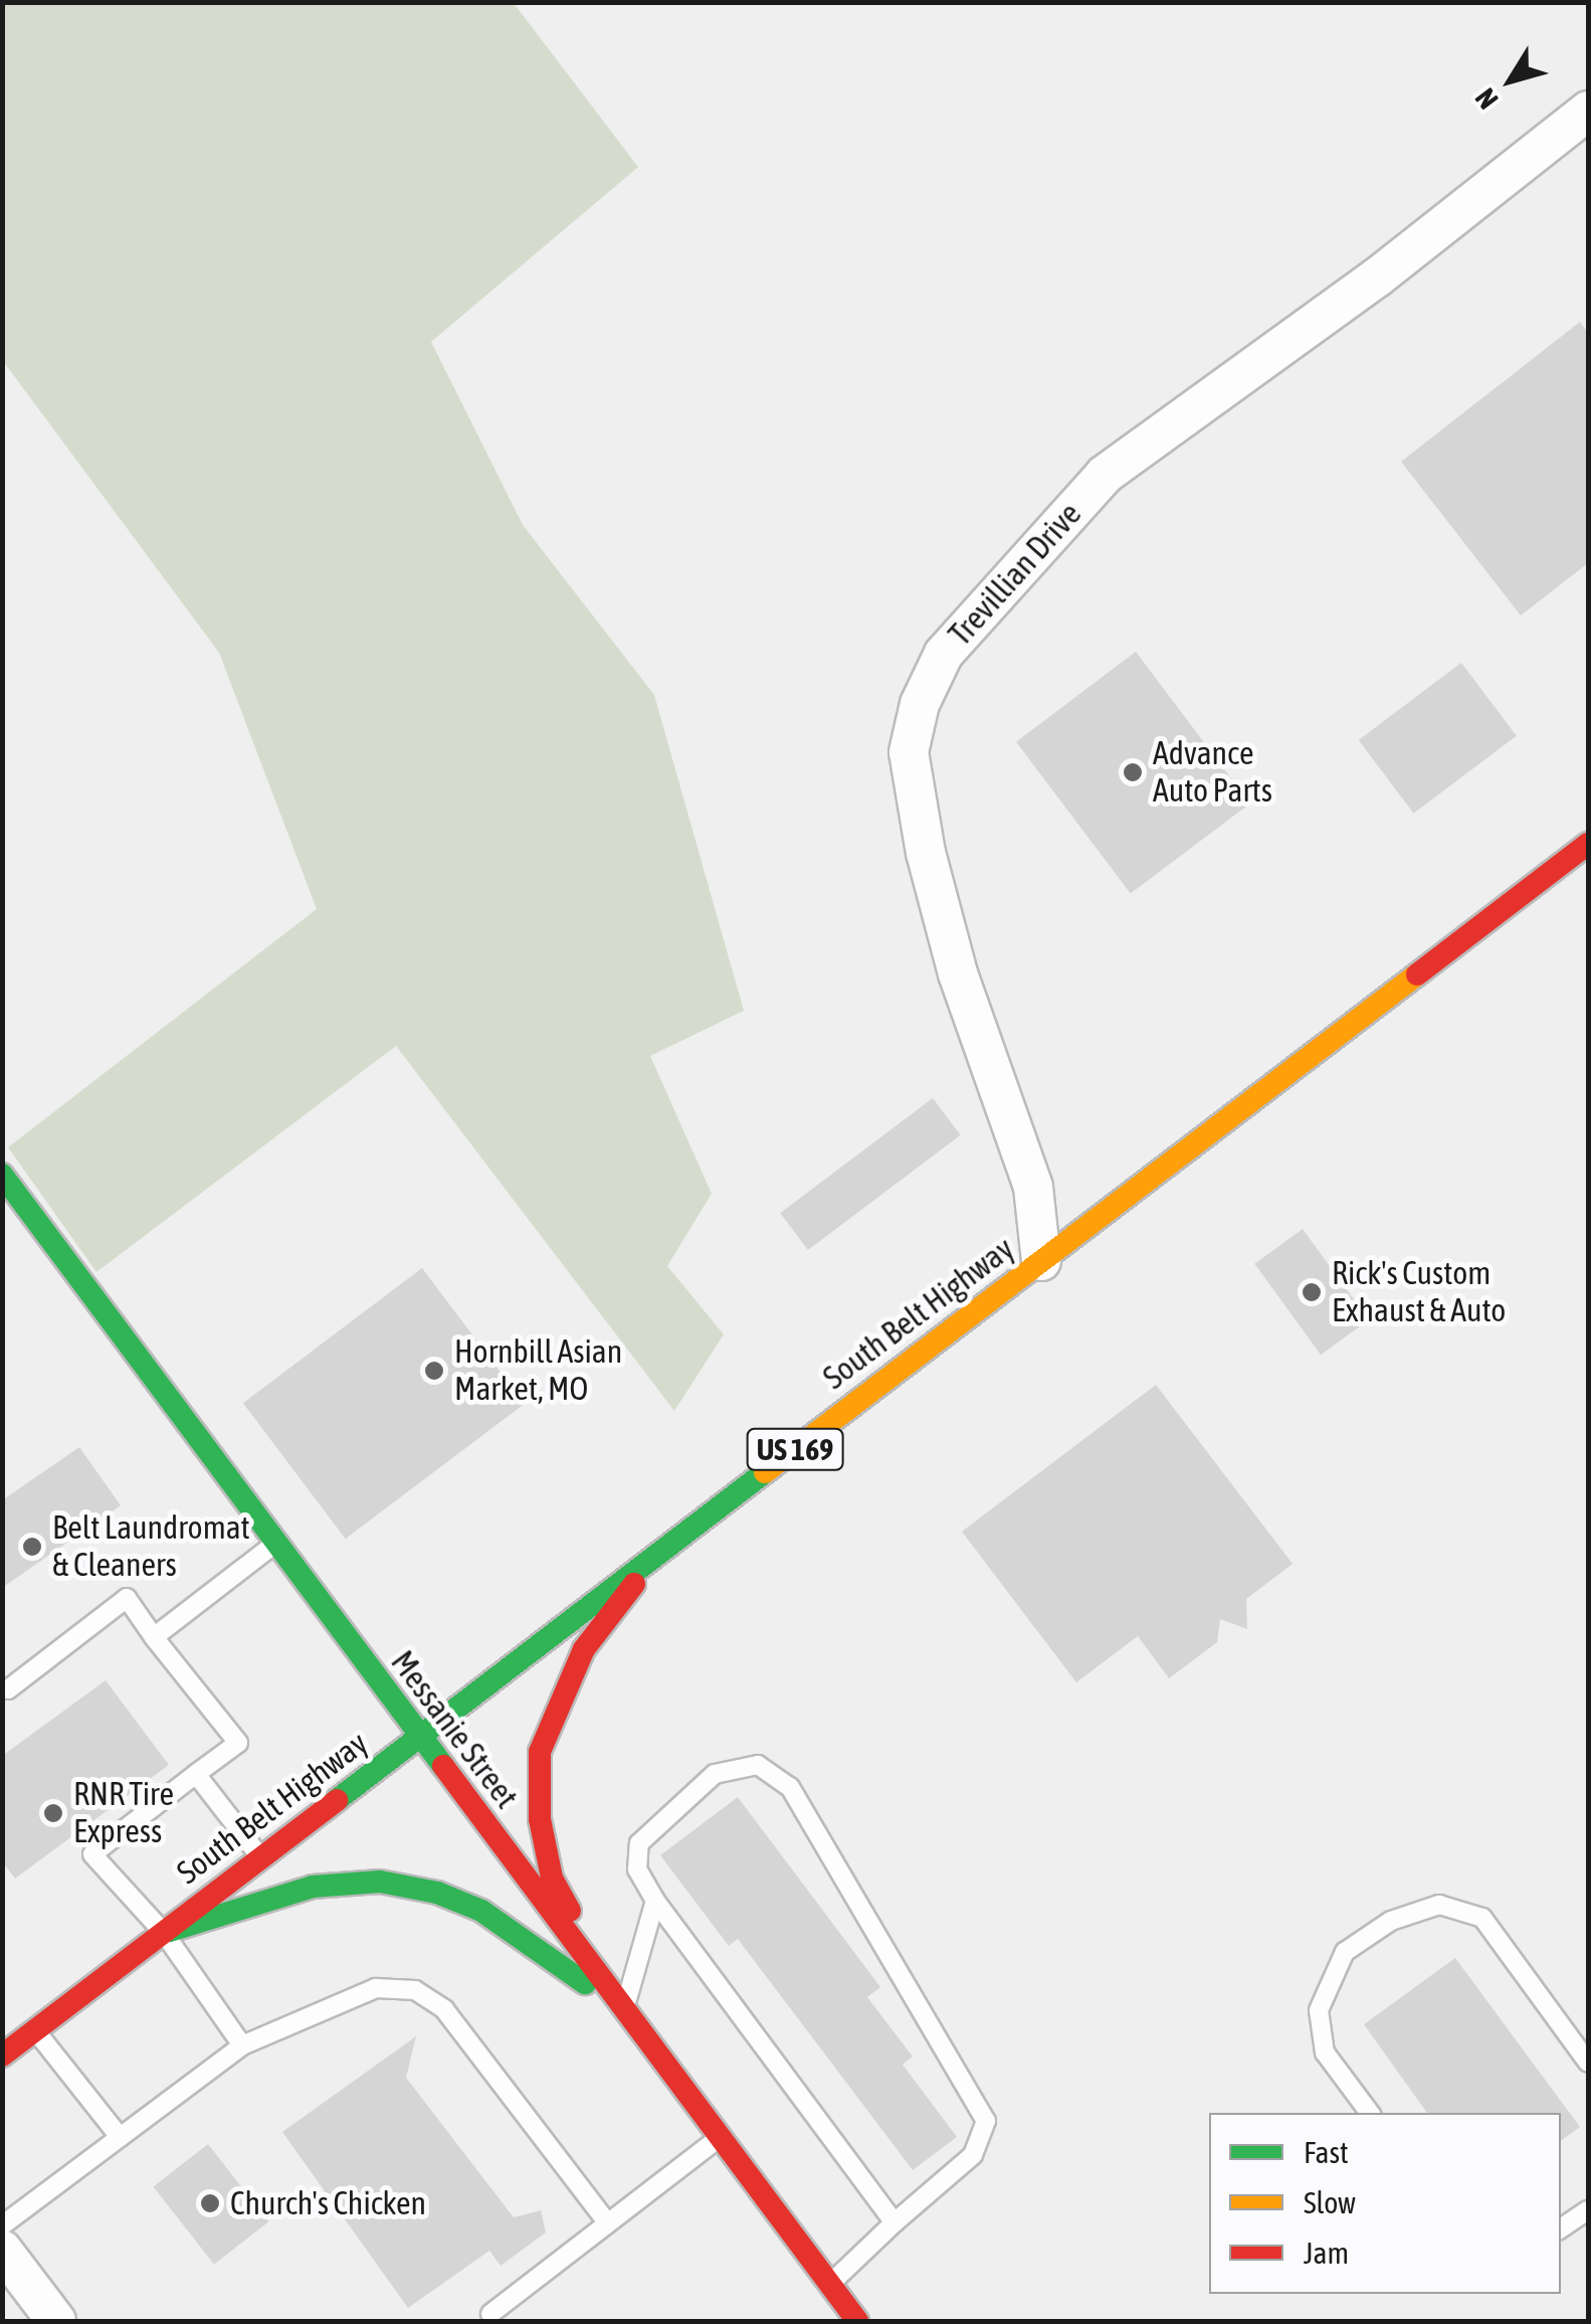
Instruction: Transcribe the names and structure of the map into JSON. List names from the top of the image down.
{
  "streets": {
    "street": [
      "Trevillian Drive",
      "South Belt Highway",
      "US 169",
      "Messanie Street"
    ]
  },
  "crossings": [
    ["Trevillian Drive", "South Belt Highway"],
    ["South Belt Highway", "Messanie Street"]
  ],
  "places": [
    "Advance Auto Parts",
    "Rick's Custom Exhaust & Auto",
    "Hornbill Asian Market, MO",
    "Belt Laundromat & Cleaners",
    "RNR Tire Express",
    "Church's Chicken"
  ],
  "legend": ["Fast", "Slow", "Jam"],
  "north": "bottom left"
}
